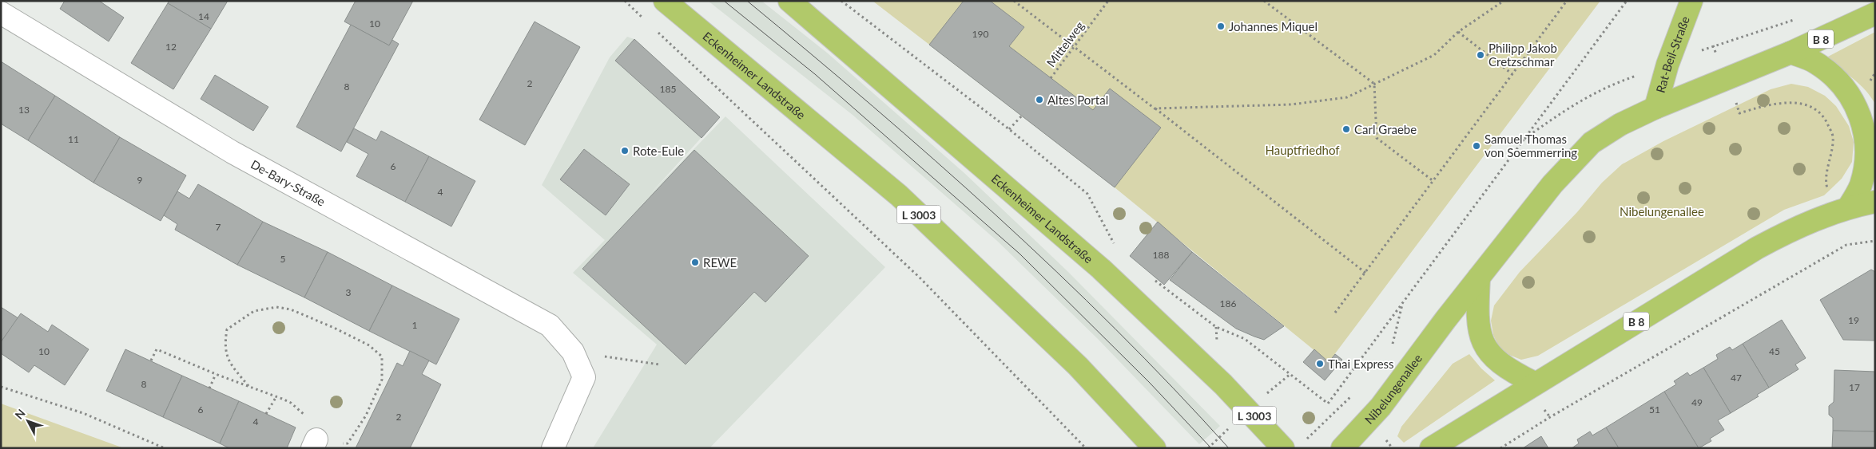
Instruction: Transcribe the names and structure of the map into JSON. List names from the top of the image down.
{
  "streets": {
    "main road": [
      "B 8",
      "Rat-Beil-Straße",
      "Eckenheimer Landstraße",
      "L 3003",
      "Nibelungenallee"
    ],
    "street": ["De-Bary-Straße"],
    "path": ["Mittelweg"]
  },
  "crossings": [
    ["Rat-Beil-Straße", "Nibelungenallee"]
  ],
  "parks": ["Hauptfriedhof", "Nibelungenallee"],
  "places": [
    "Johannes Miquel",
    "Philipp Jakob Cretzschmar",
    "Altes Portal",
    "Carl Graebe",
    "Samuel Thomas von Soemmerring",
    "Rote-Eule",
    "REWE",
    "Thai Express"
  ],
  "house_numbers": [
    "14",
    "10",
    "190",
    "12",
    "2",
    "8",
    "185",
    "13",
    "11",
    "6",
    "9",
    "4",
    "7",
    "188",
    "5",
    "3",
    "186",
    "19",
    "1",
    "10",
    "45",
    "47",
    "8",
    "17",
    "49",
    "6",
    "51",
    "2",
    "4"
  ],
  "north": "top left"
}
